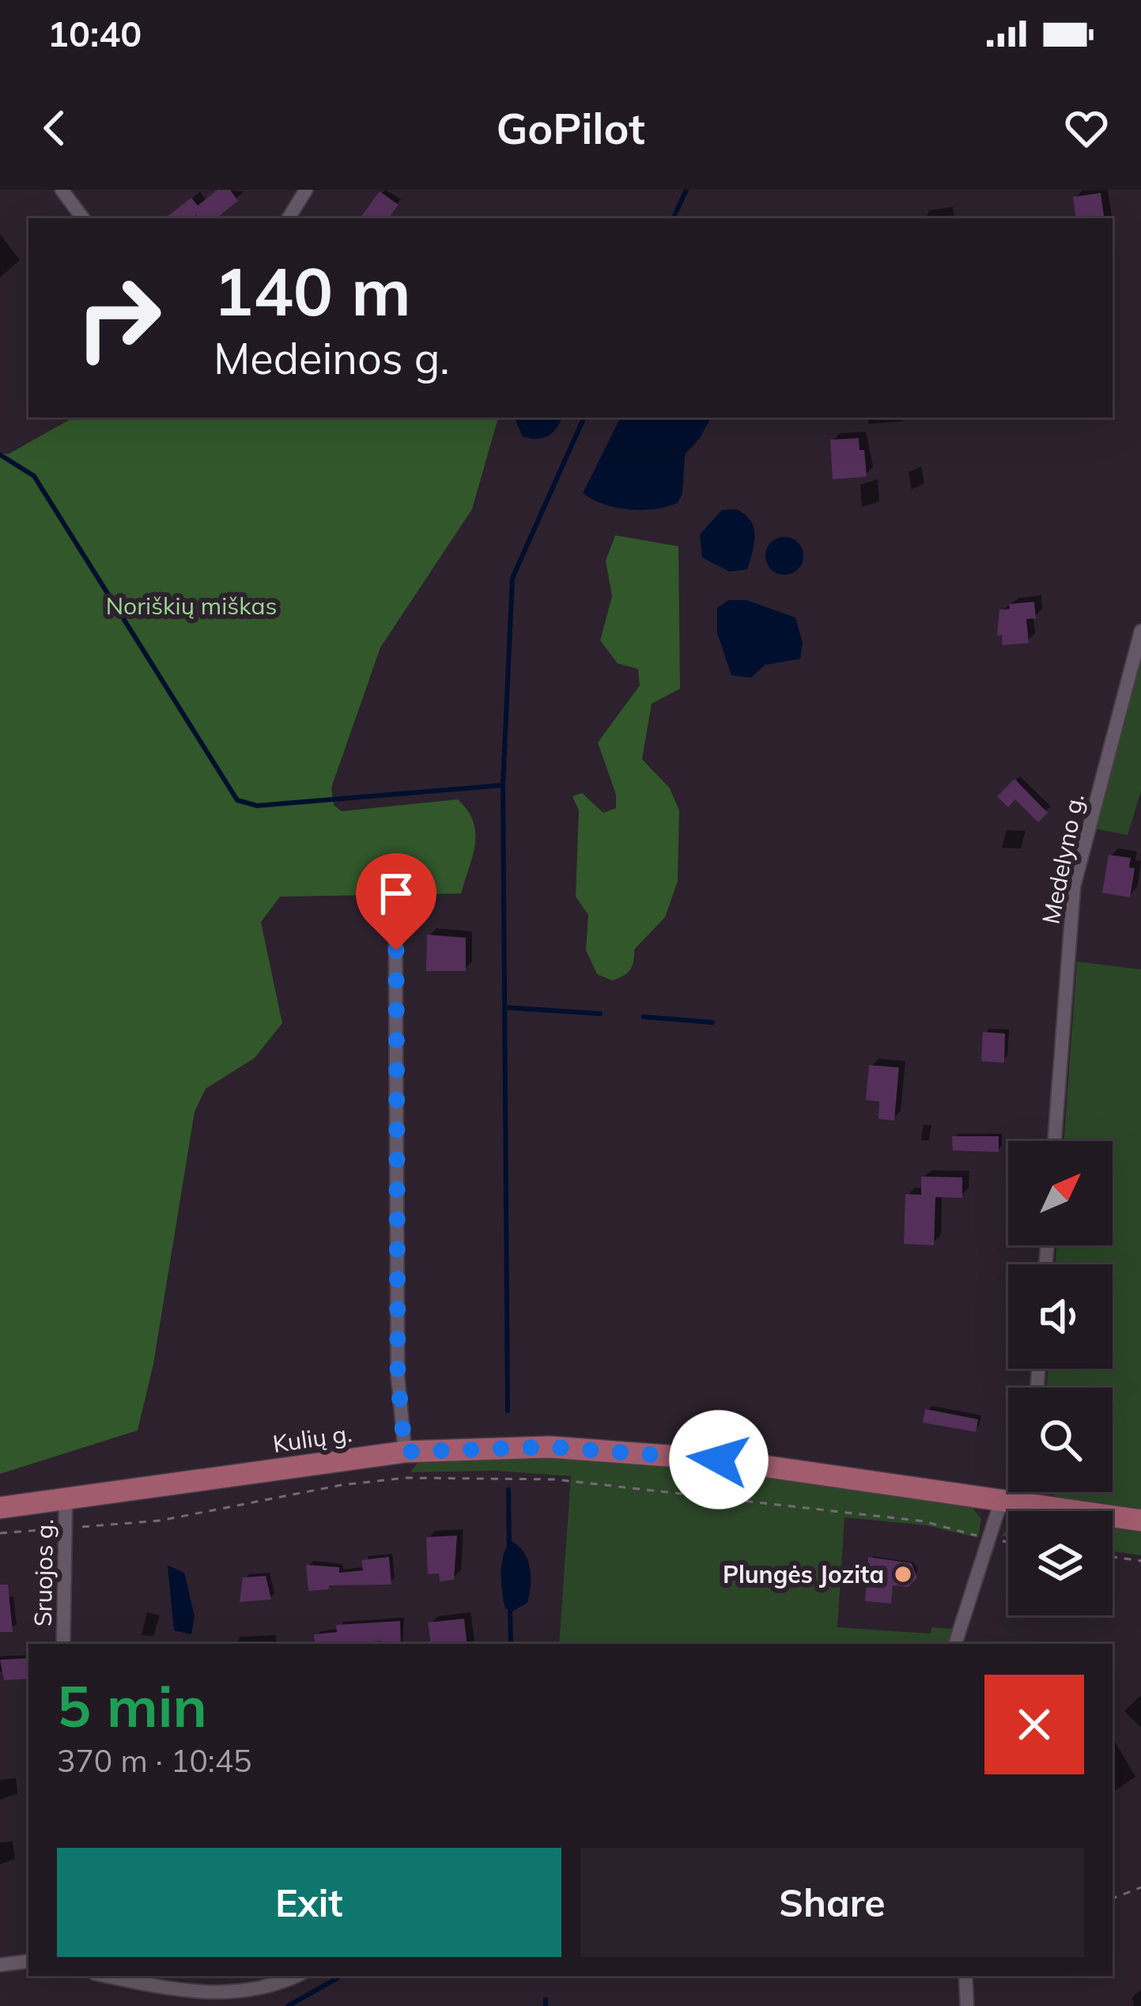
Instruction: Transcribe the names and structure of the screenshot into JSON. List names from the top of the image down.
{
  "streets": {
    "main road": ["Kulių g."],
    "street": ["Medelyno g.", "Sruojos g."]
  },
  "crossings": [
    ["Kulių g.", "Sruojos g."]
  ],
  "parks": ["Noriškių miškas"],
  "places": ["Plungės Jozita"],
  "north": "top right",
  "page": {
    "status": "10:40",
    "header": "GoPilot",
    "turn": ["140 m", "Medeinos g."],
    "heading": ["5 min", "370 m · 10:45"],
    "buttons": ["Exit", "Share"]
  }
}
